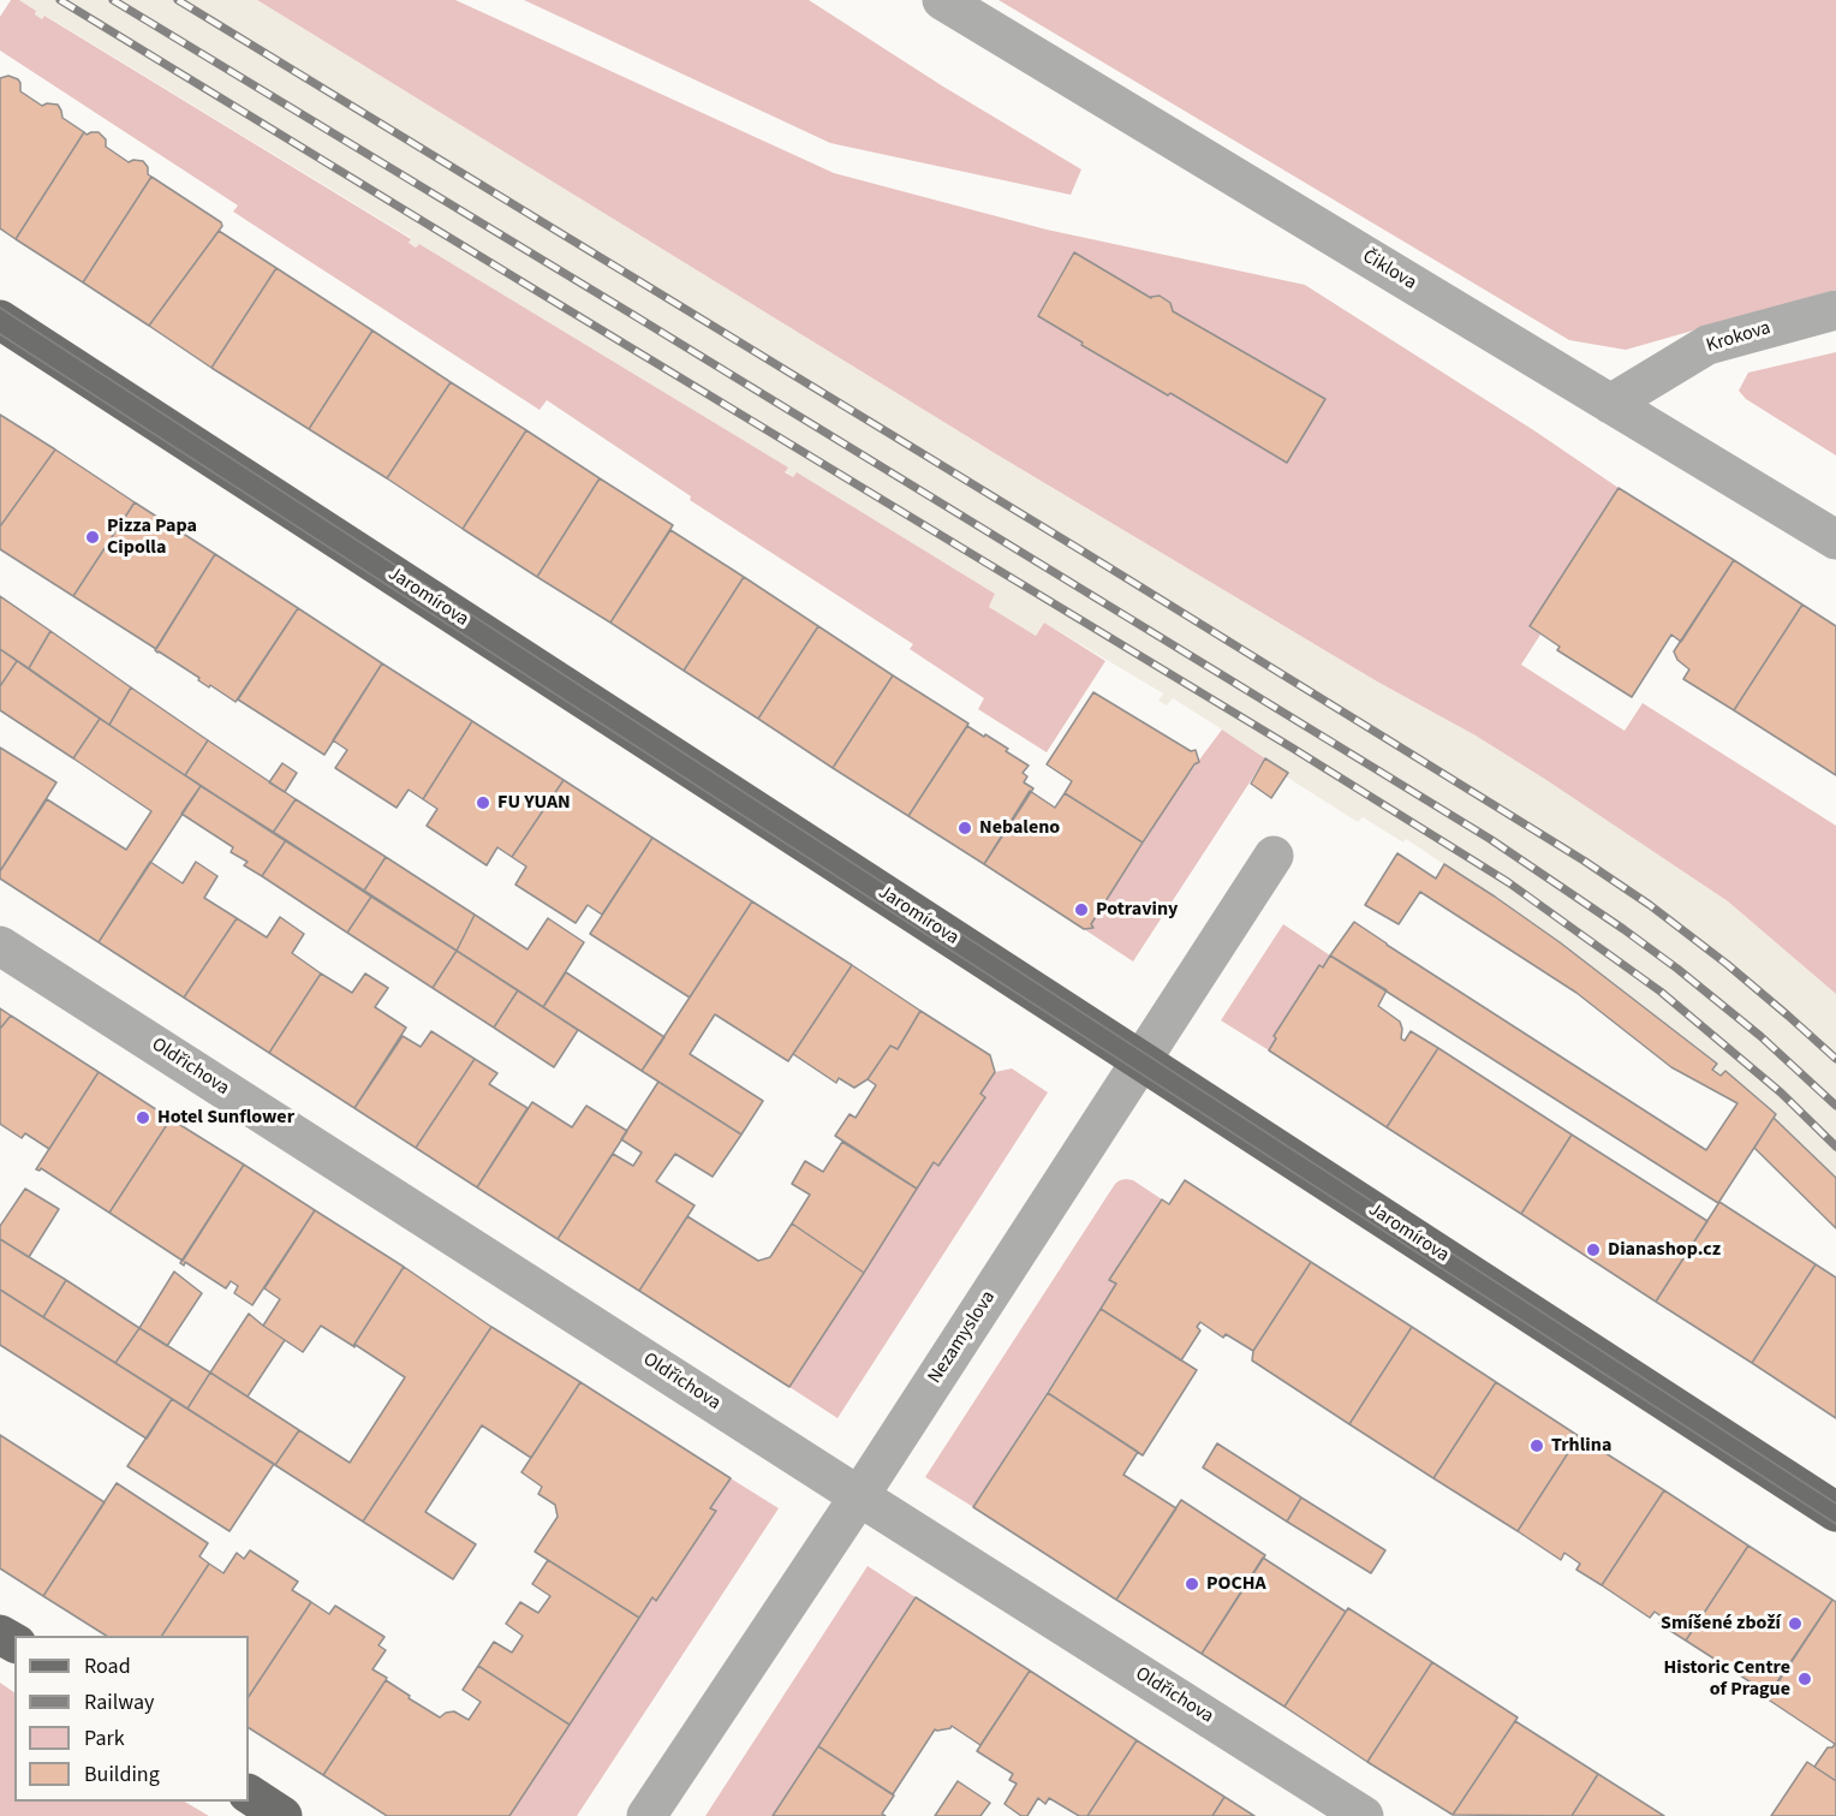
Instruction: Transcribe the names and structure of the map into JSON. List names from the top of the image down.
{
  "streets": {
    "main road": ["Jaromírova"],
    "street": [
      "Čiklova",
      "Krokova",
      "Oldřichova",
      "Nezamyslova"
    ]
  },
  "crossings": [
    ["Čiklova", "Krokova"],
    ["Jaromírova", "Nezamyslova"],
    ["Oldřichova", "Nezamyslova"]
  ],
  "places": [
    "Pizza Papa Cipolla",
    "FU YUAN",
    "Nebaleno",
    "Potraviny",
    "Hotel Sunflower",
    "Dianashop.cz",
    "Trhlina",
    "POCHA",
    "Smíšené zboží",
    "Historic Centre of Prague"
  ],
  "legend": [
    "Road",
    "Railway",
    "Park",
    "Building"
  ]
}
